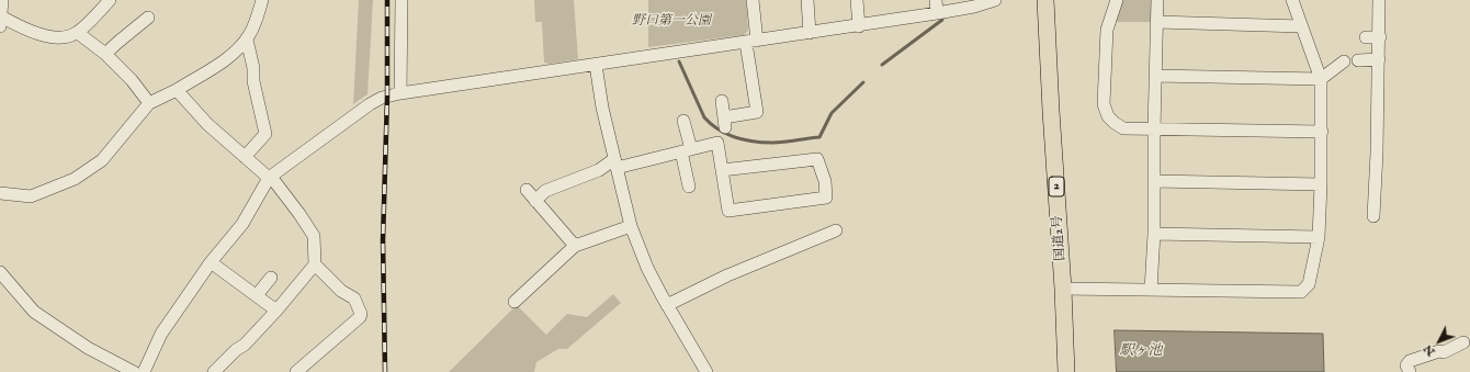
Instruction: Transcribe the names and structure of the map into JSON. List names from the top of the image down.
{
  "streets": {
    "highway": ["2", "国道2号"]
  },
  "water": ["駅ヶ池"],
  "parks": ["野口第一公園"],
  "north": "bottom left"
}
